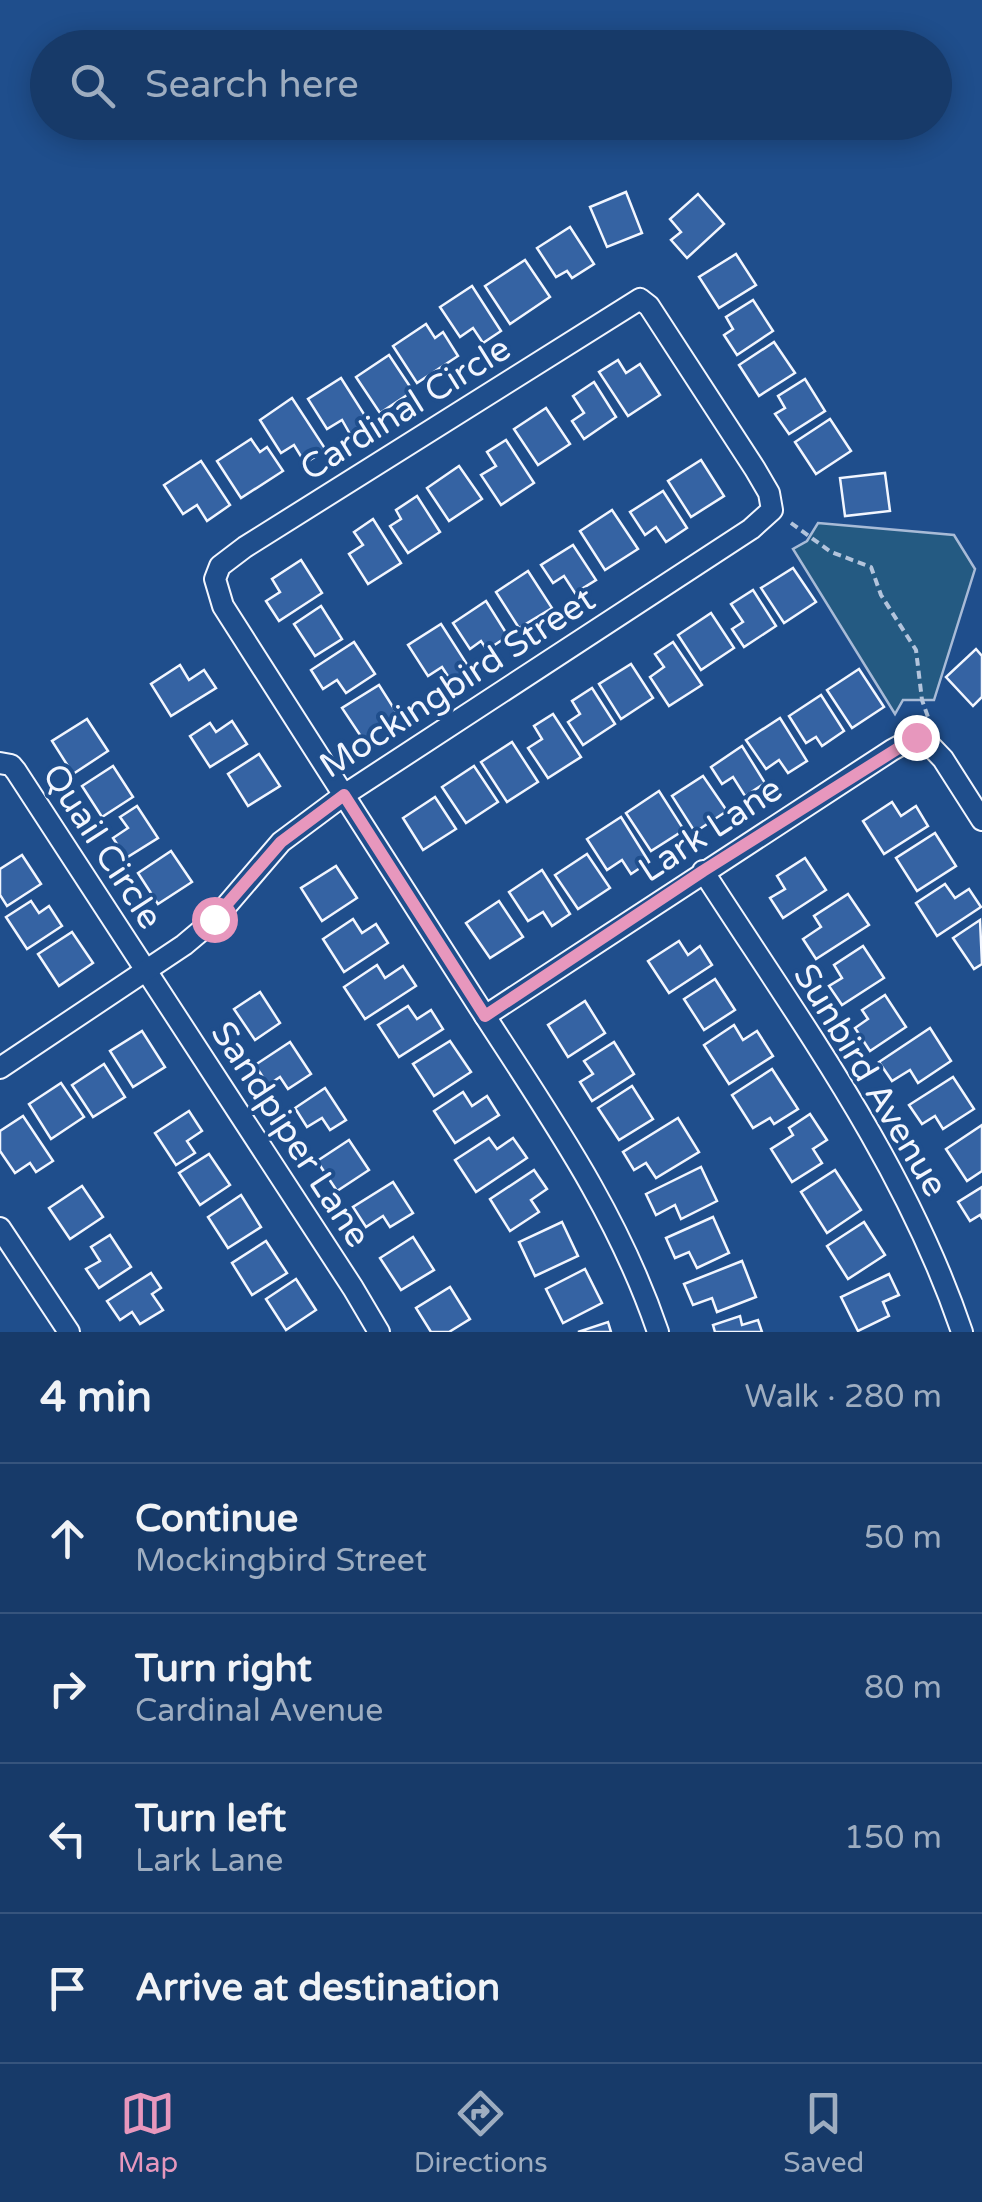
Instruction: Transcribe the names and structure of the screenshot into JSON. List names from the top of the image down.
{
  "streets": {
    "street": [
      "Cardinal Circle",
      "Mockingbird Street",
      "Lark Lane",
      "Quail Circle",
      "Sunbird Avenue",
      "Sandpiper Lane"
    ]
  },
  "crossings": [
    ["Cardinal Circle", "Mockingbird Street"],
    ["Mockingbird Street", "Quail Circle"],
    ["Mockingbird Street", "Sandpiper Lane"],
    ["Lark Lane", "Sunbird Avenue"],
    ["Quail Circle", "Sandpiper Lane"]
  ],
  "page": {
    "search": "Search here",
    "heading": ["4 min", "Walk · 280 m"],
    "list": [
      ["Continue", "Mockingbird Street", "50 m"],
      ["Turn right", "Cardinal Avenue", "80 m"],
      ["Turn left", "Lark Lane", "150 m"],
      "Arrive at destination"
    ],
    "nav": ["Map", "Directions", "Saved"]
  }
}
